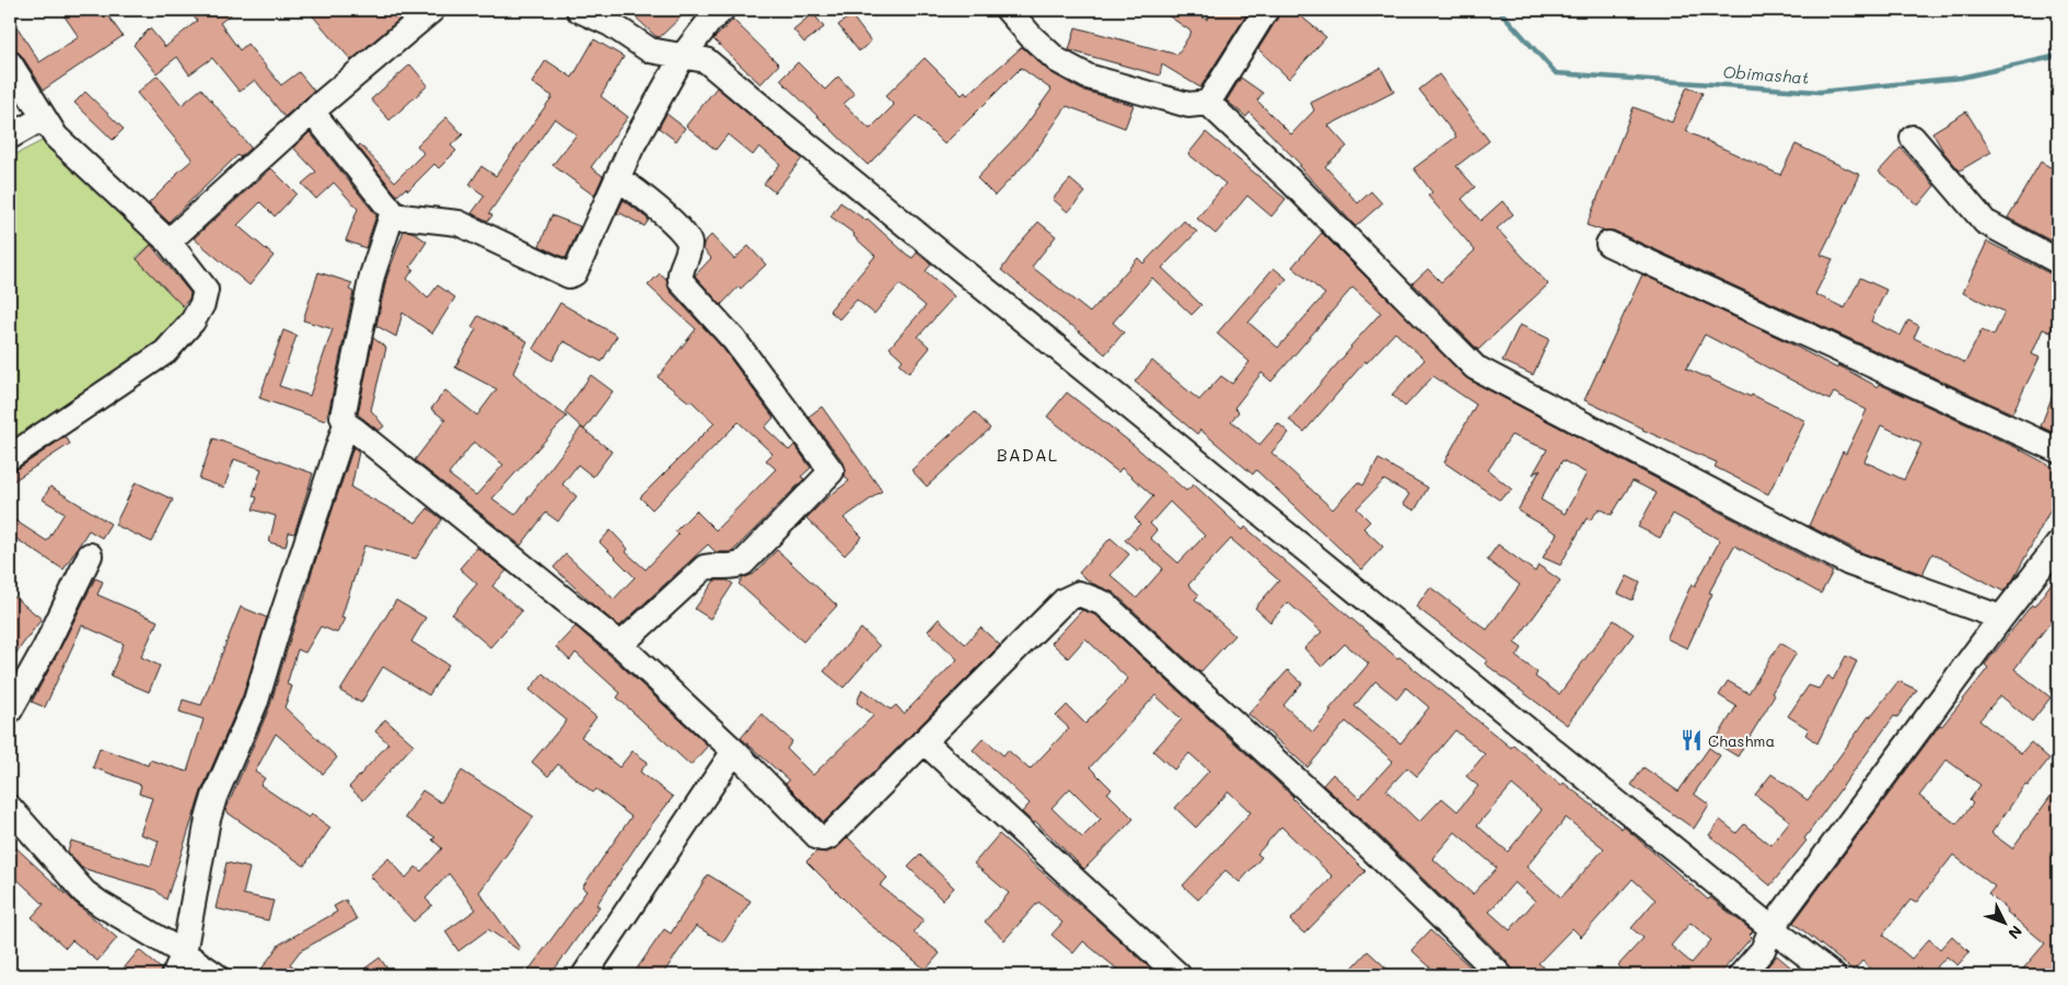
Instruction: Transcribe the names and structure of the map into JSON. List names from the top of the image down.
{
  "districts": ["BADAL"],
  "water": ["Obimashat"],
  "places": {
    "restaurant": ["Chashma"]
  },
  "north": "bottom right"
}
